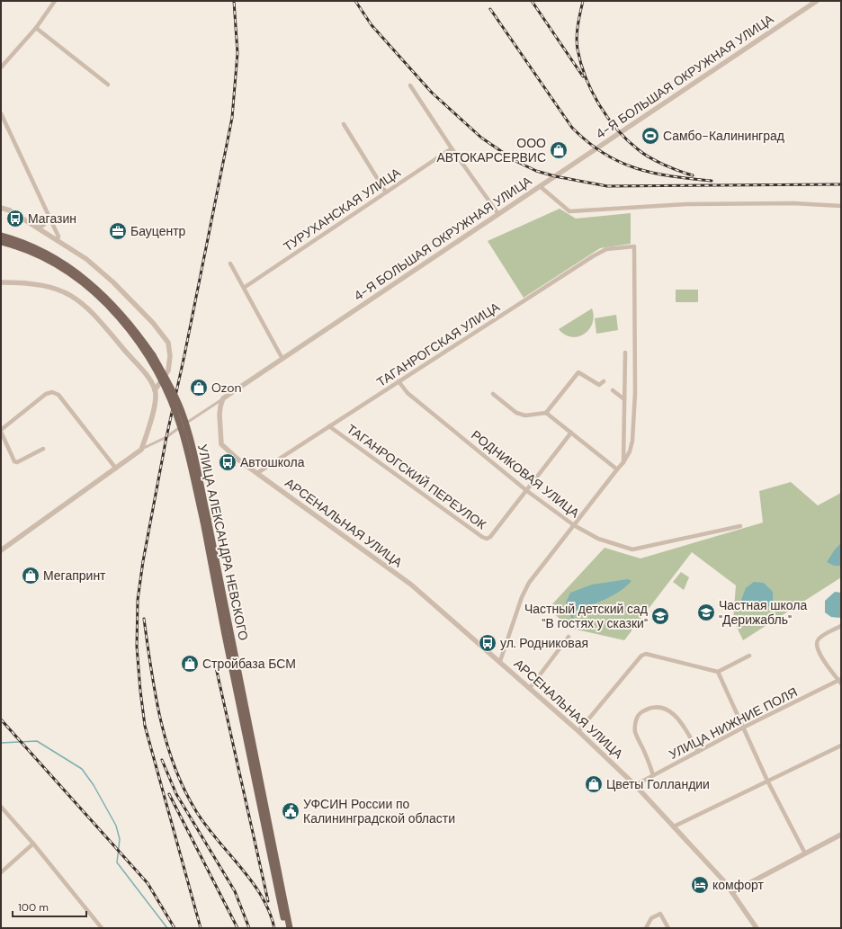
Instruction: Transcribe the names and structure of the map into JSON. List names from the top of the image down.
{
  "streets": {
    "main road": ["УЛИЦА АЛЕКСАНДРА НЕВСКОГО"],
    "street": [
      "4-Я БОЛЬШАЯ ОКРУЖНАЯ УЛИЦА",
      "ТУРУХАНСКАЯ УЛИЦА",
      "ТАГАНРОГСКАЯ УЛИЦА",
      "РОДНИКОВАЯ УЛИЦА",
      "ТАГАНРОГСКИЙ ПЕРЕУЛОК",
      "АРСЕНАЛЬНАЯ УЛИЦА",
      "УЛИЦА НИЖНИЕ ПОЛЯ"
    ]
  },
  "crossings": [
    ["4-Я БОЛЬШАЯ ОКРУЖНАЯ УЛИЦА", "АРСЕНАЛЬНАЯ УЛИЦА"],
    ["ТАГАНРОГСКАЯ УЛИЦА", "РОДНИКОВАЯ УЛИЦА"],
    ["ТАГАНРОГСКАЯ УЛИЦА", "ТАГАНРОГСКИЙ ПЕРЕУЛОК"],
    ["ТАГАНРОГСКАЯ УЛИЦА", "АРСЕНАЛЬНАЯ УЛИЦА"],
    ["РОДНИКОВАЯ УЛИЦА", "ТАГАНРОГСКИЙ ПЕРЕУЛОК"],
    ["АРСЕНАЛЬНАЯ УЛИЦА", "УЛИЦА НИЖНИЕ ПОЛЯ"]
  ],
  "places": {
    "sports": ["Самбо-Калининград"],
    "shop": [
      "ООО АВТОКАРСЕРВИС",
      "Ozon",
      "Мегапринт",
      "Стройбаза БСМ",
      "Цветы Голландии"
    ],
    "bus stop": ["Магазин", "Автошкола", "ул. Родниковая"],
    "office": ["Бауцентр"],
    "school or university": ["Частная школа \"Дерижабль\"", "Частный детский сад \"В гостях у сказки\""],
    "public building": ["УФСИН России по Калининградской области"],
    "hotel": ["комфорт"]
  },
  "scale_bar": "100 m"
}
